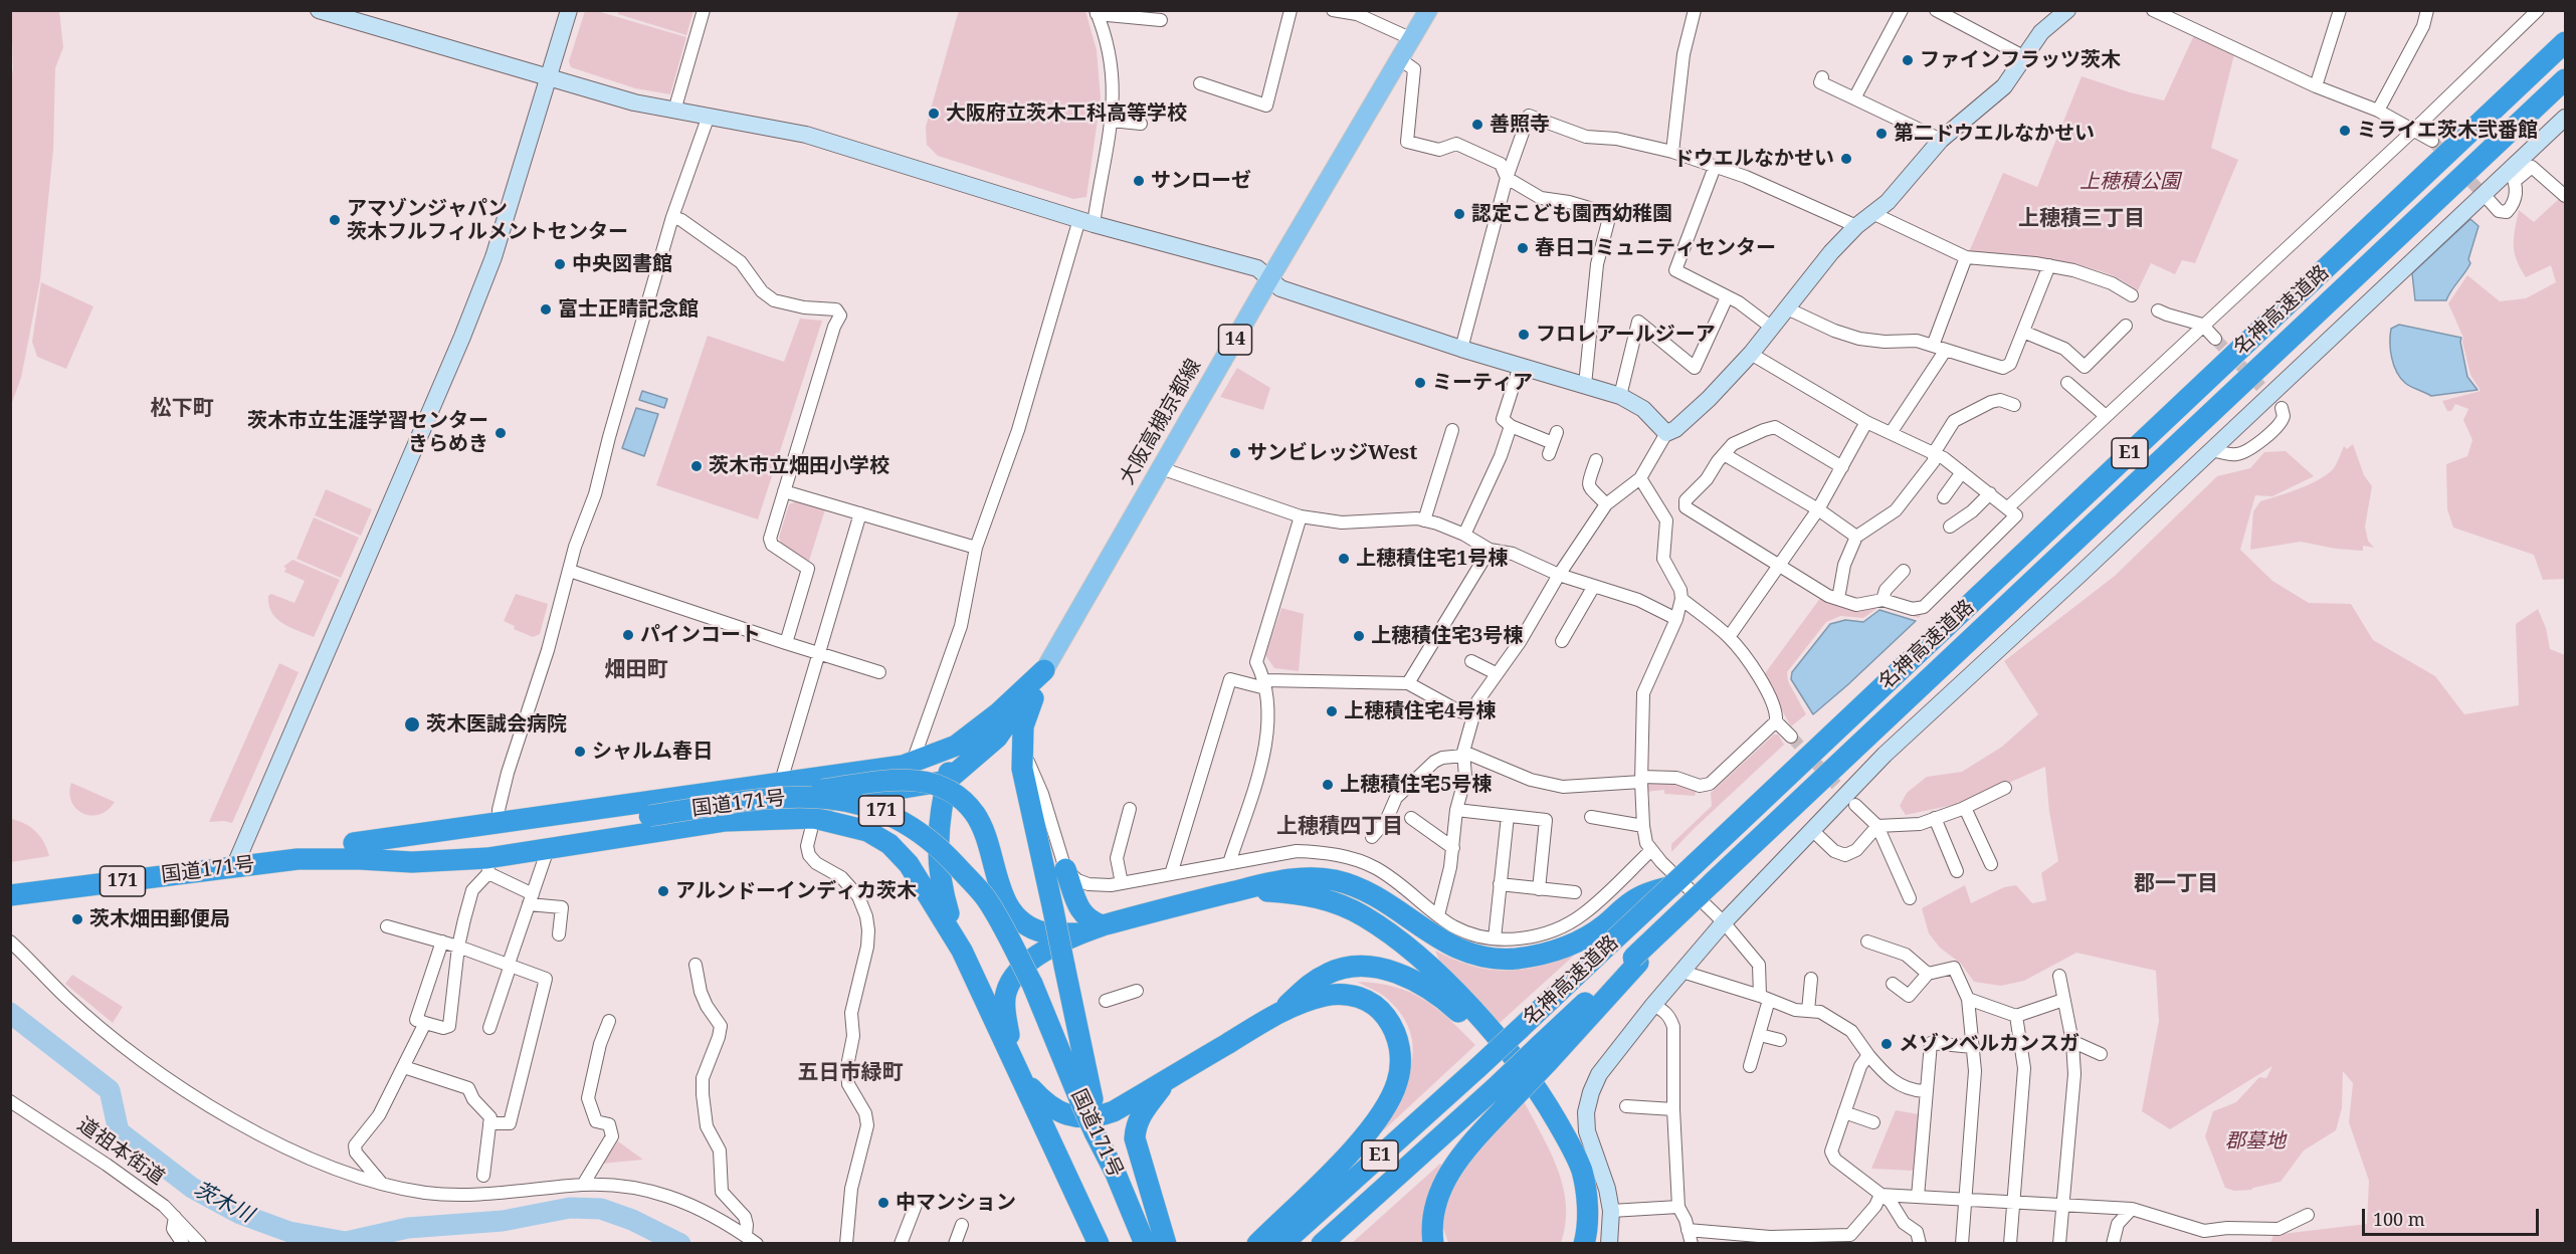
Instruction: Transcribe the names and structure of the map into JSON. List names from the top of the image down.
{
  "streets": {
    "highway": [
      "名神高速道路",
      "E1",
      "国道171号",
      "171"
    ],
    "main road": ["14", "大阪高槻京都線"],
    "street": ["道祖本街道"]
  },
  "districts": [
    "上穂積三丁目",
    "松下町",
    "畑田町",
    "上穂積四丁目",
    "郡一丁目",
    "五日市緑町"
  ],
  "water": ["茨木川"],
  "parks": ["上穂積公園", "郡墓地"],
  "places": [
    "ファインフラッツ茨木",
    "大阪府立茨木工科高等学校",
    "善照寺",
    "ミライエ茨木弐番館",
    "第二ドウエルなかせい",
    "ドウエルなかせい",
    "サンローゼ",
    "認定こども園西幼稚園",
    "アマゾンジャパン 茨木フルフィルメントセンター",
    "春日コミュニティセンター",
    "中央図書館",
    "富士正晴記念館",
    "フロレアールジーア",
    "ミーティア",
    "茨木市立生涯学習センター きらめき",
    "サンビレッジWest",
    "茨木市立畑田小学校",
    "上穂積住宅1号棟",
    "パインコート",
    "上穂積住宅3号棟",
    "上穂積住宅4号棟",
    "茨木医誠会病院",
    "シャルム春日",
    "上穂積住宅5号棟",
    "アルンドーインディカ茨木",
    "茨木畑田郵便局",
    "メゾンベルカンスガ",
    "中マンション"
  ],
  "scale_bar": "100 m"
}
